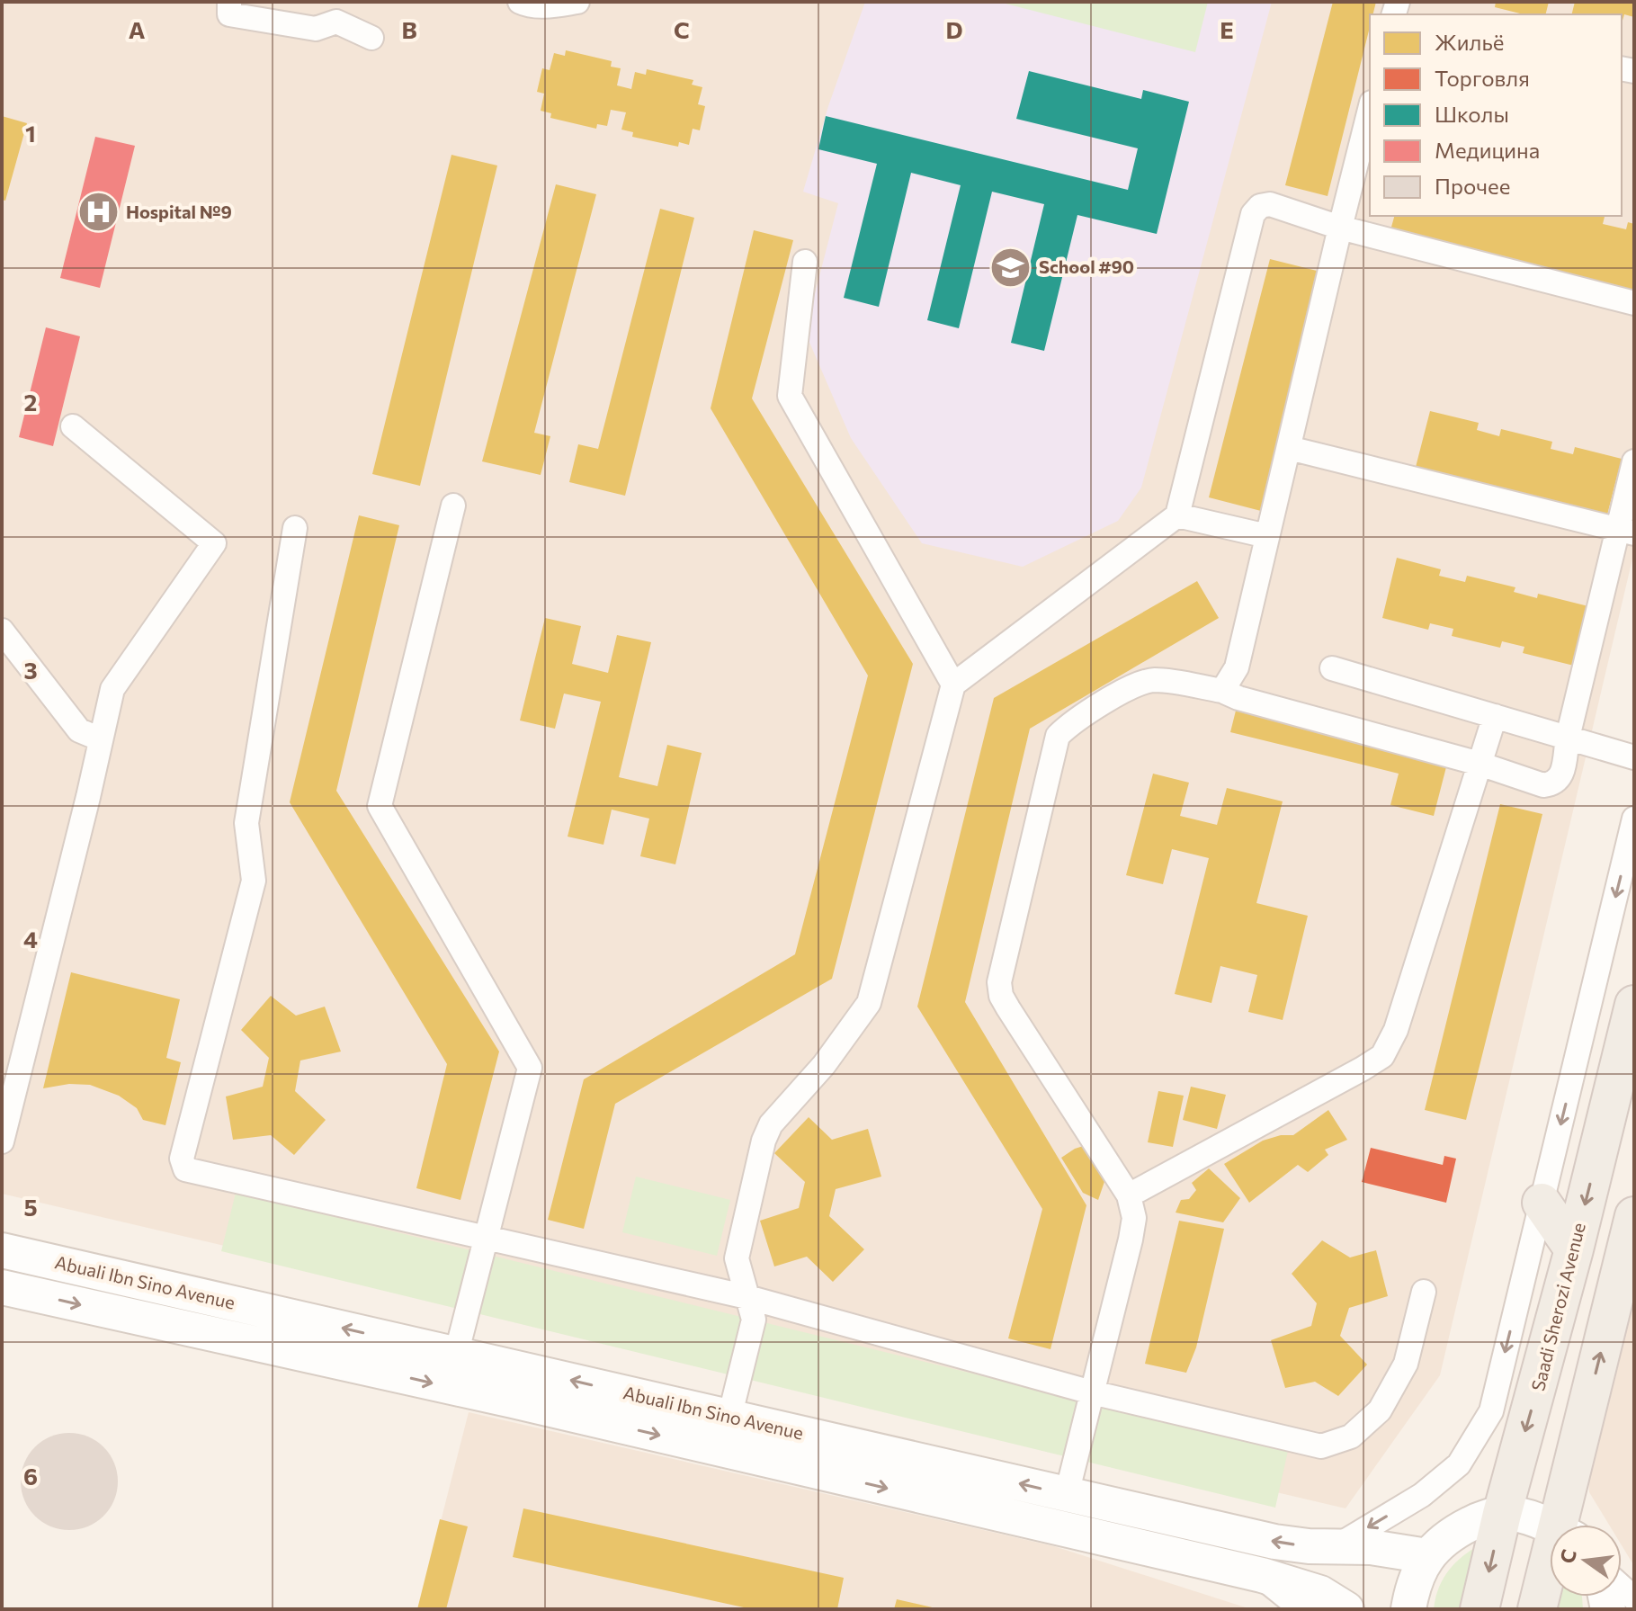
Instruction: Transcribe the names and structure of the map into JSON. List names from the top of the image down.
{
  "streets": {
    "main road": ["Abuali Ibn Sino Avenue", "Saadi Sherozi Avenue"]
  },
  "places": {
    "hospital": ["Hospital №9"],
    "school or university": ["School #90"]
  },
  "legend": [
    "Жильё",
    "Торговля",
    "Школы",
    "Медицина",
    "Прочее"
  ],
  "north": "left",
  "grid": {
    "columns": [
      "A",
      "B",
      "C",
      "D",
      "E"
    ],
    "rows": [
      "1",
      "2",
      "3",
      "4",
      "5",
      "6"
    ]
  }
}
